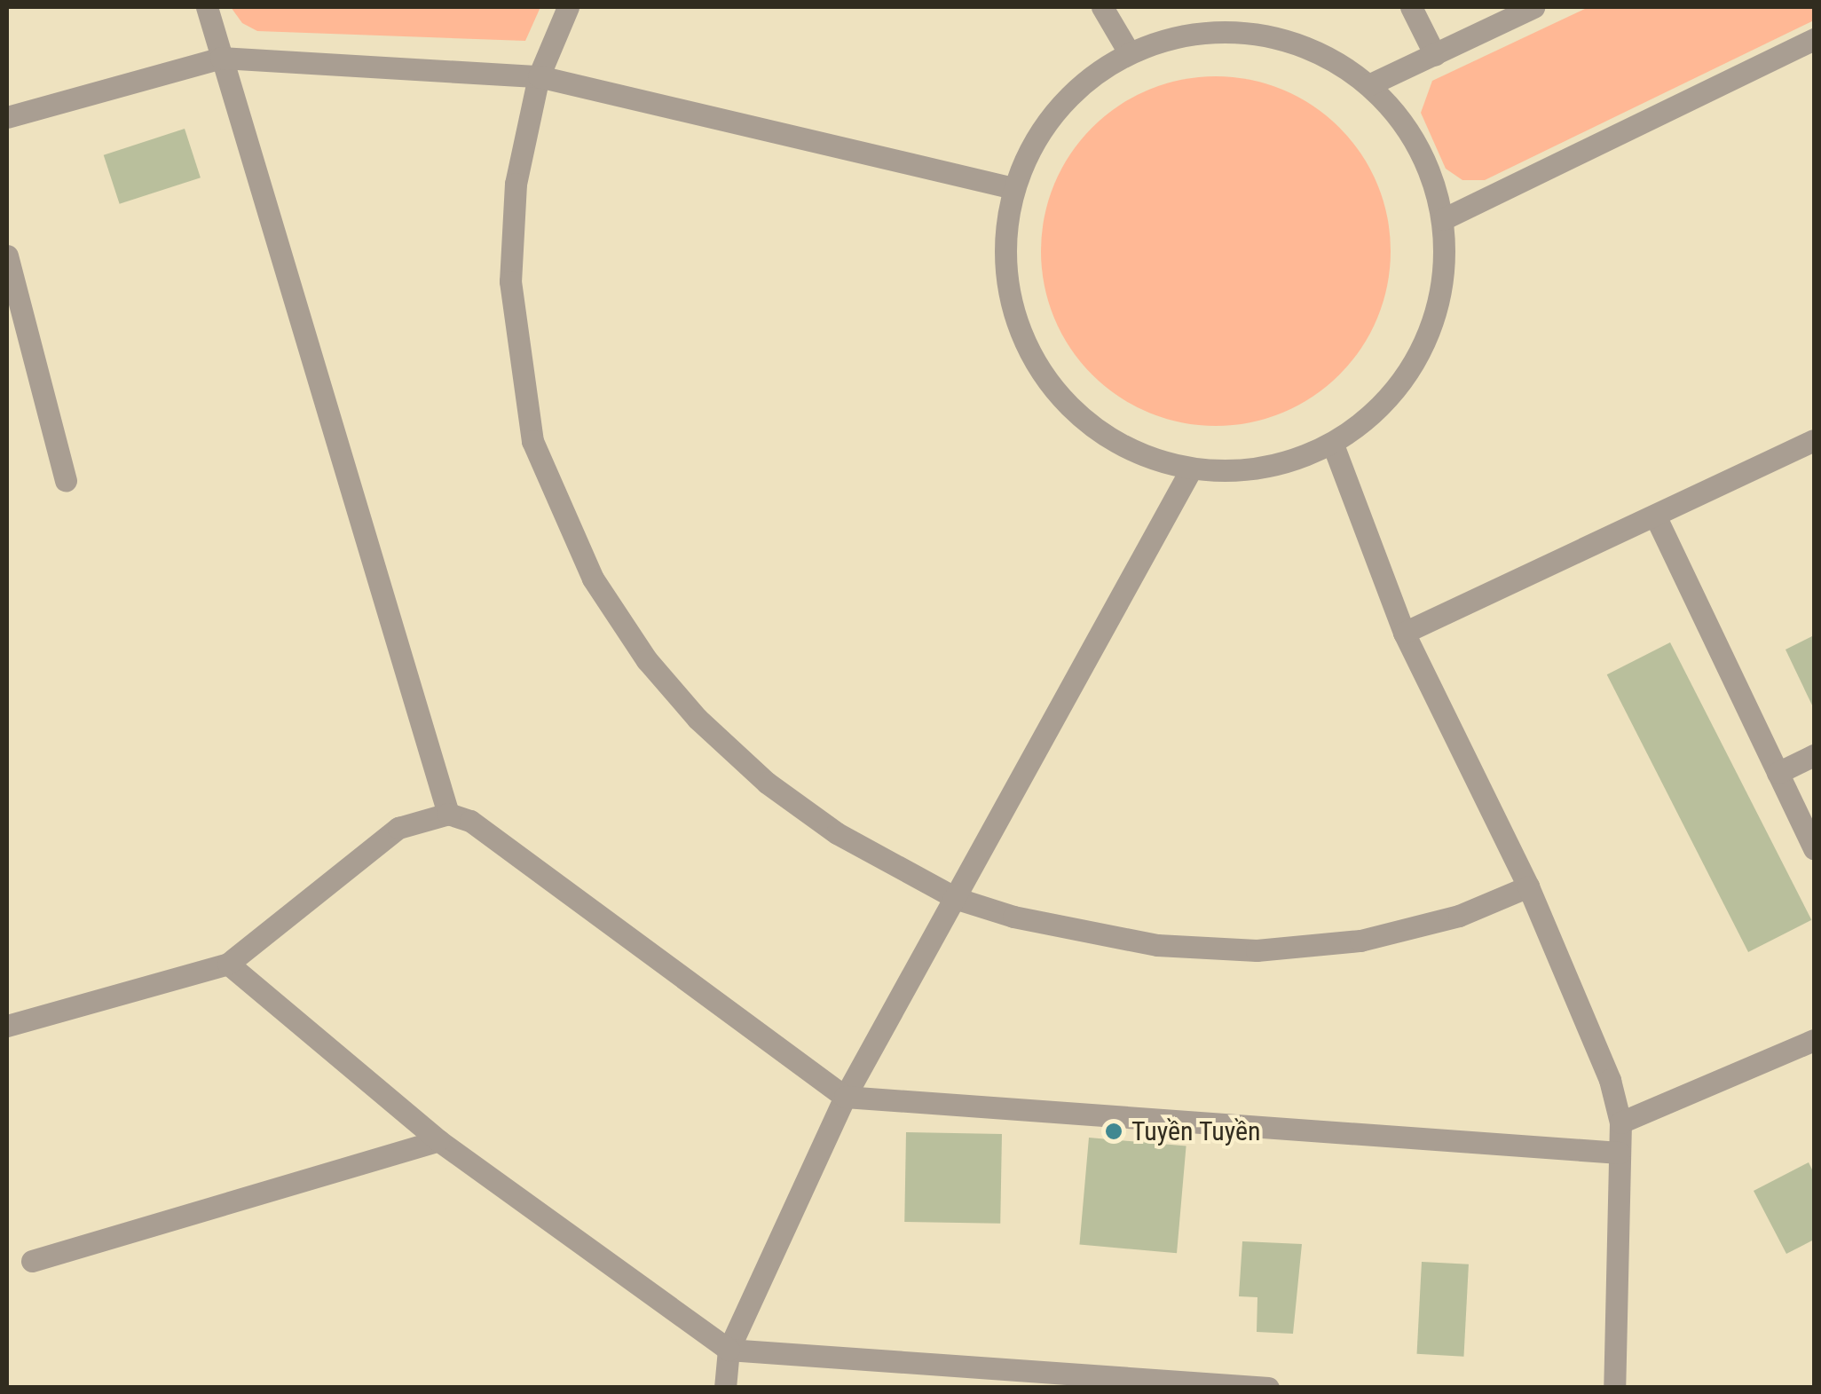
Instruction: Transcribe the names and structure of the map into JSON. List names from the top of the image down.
{
  "places": ["Tuyền Tuyền"]
}
